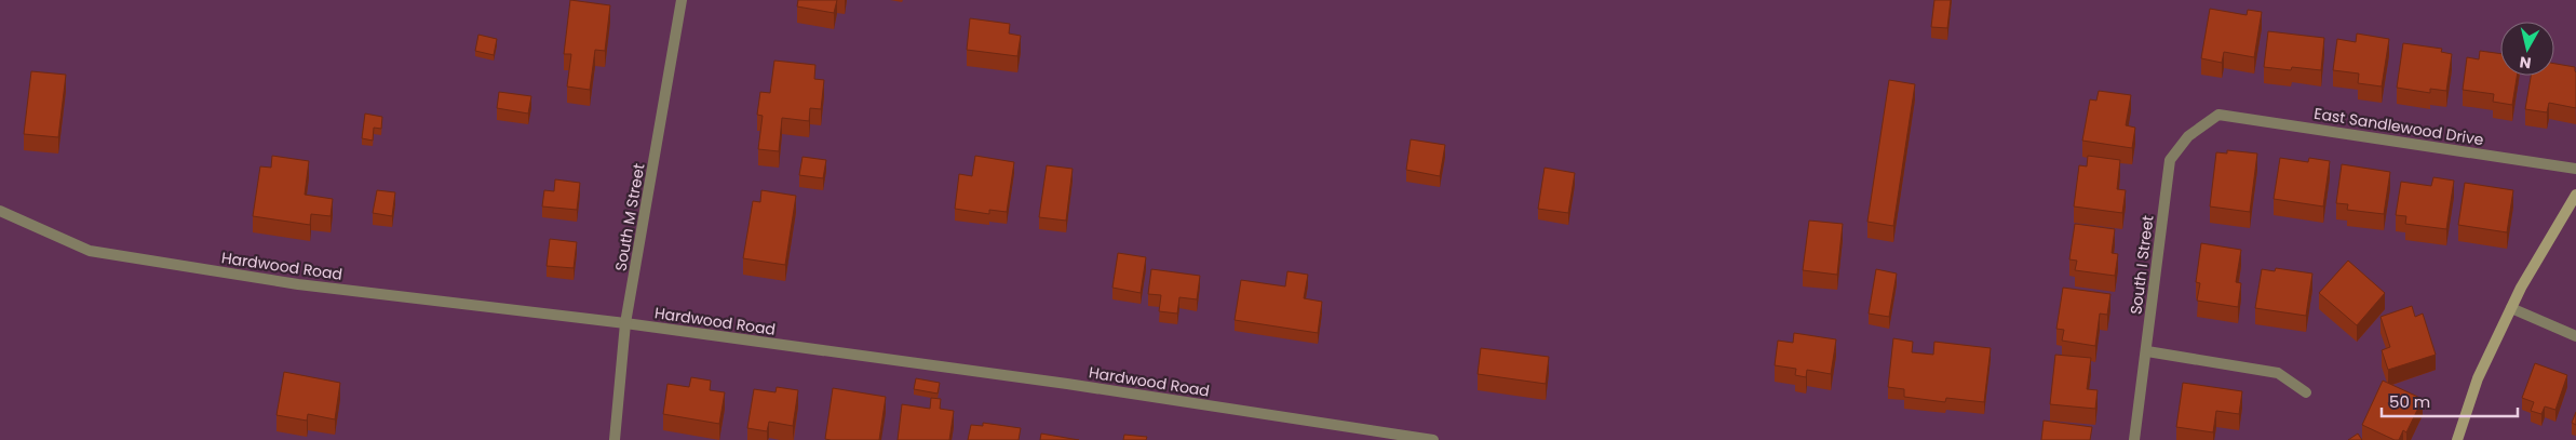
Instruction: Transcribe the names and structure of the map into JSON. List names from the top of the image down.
{
  "streets": {
    "street": [
      "East Sandlewood Drive",
      "South M Street",
      "South I Street",
      "Hardwood Road"
    ]
  },
  "crossings": [
    ["East Sandlewood Drive", "South I Street"],
    ["South M Street", "Hardwood Road"]
  ],
  "scale_bar": "50 m",
  "north": "bottom"
}
